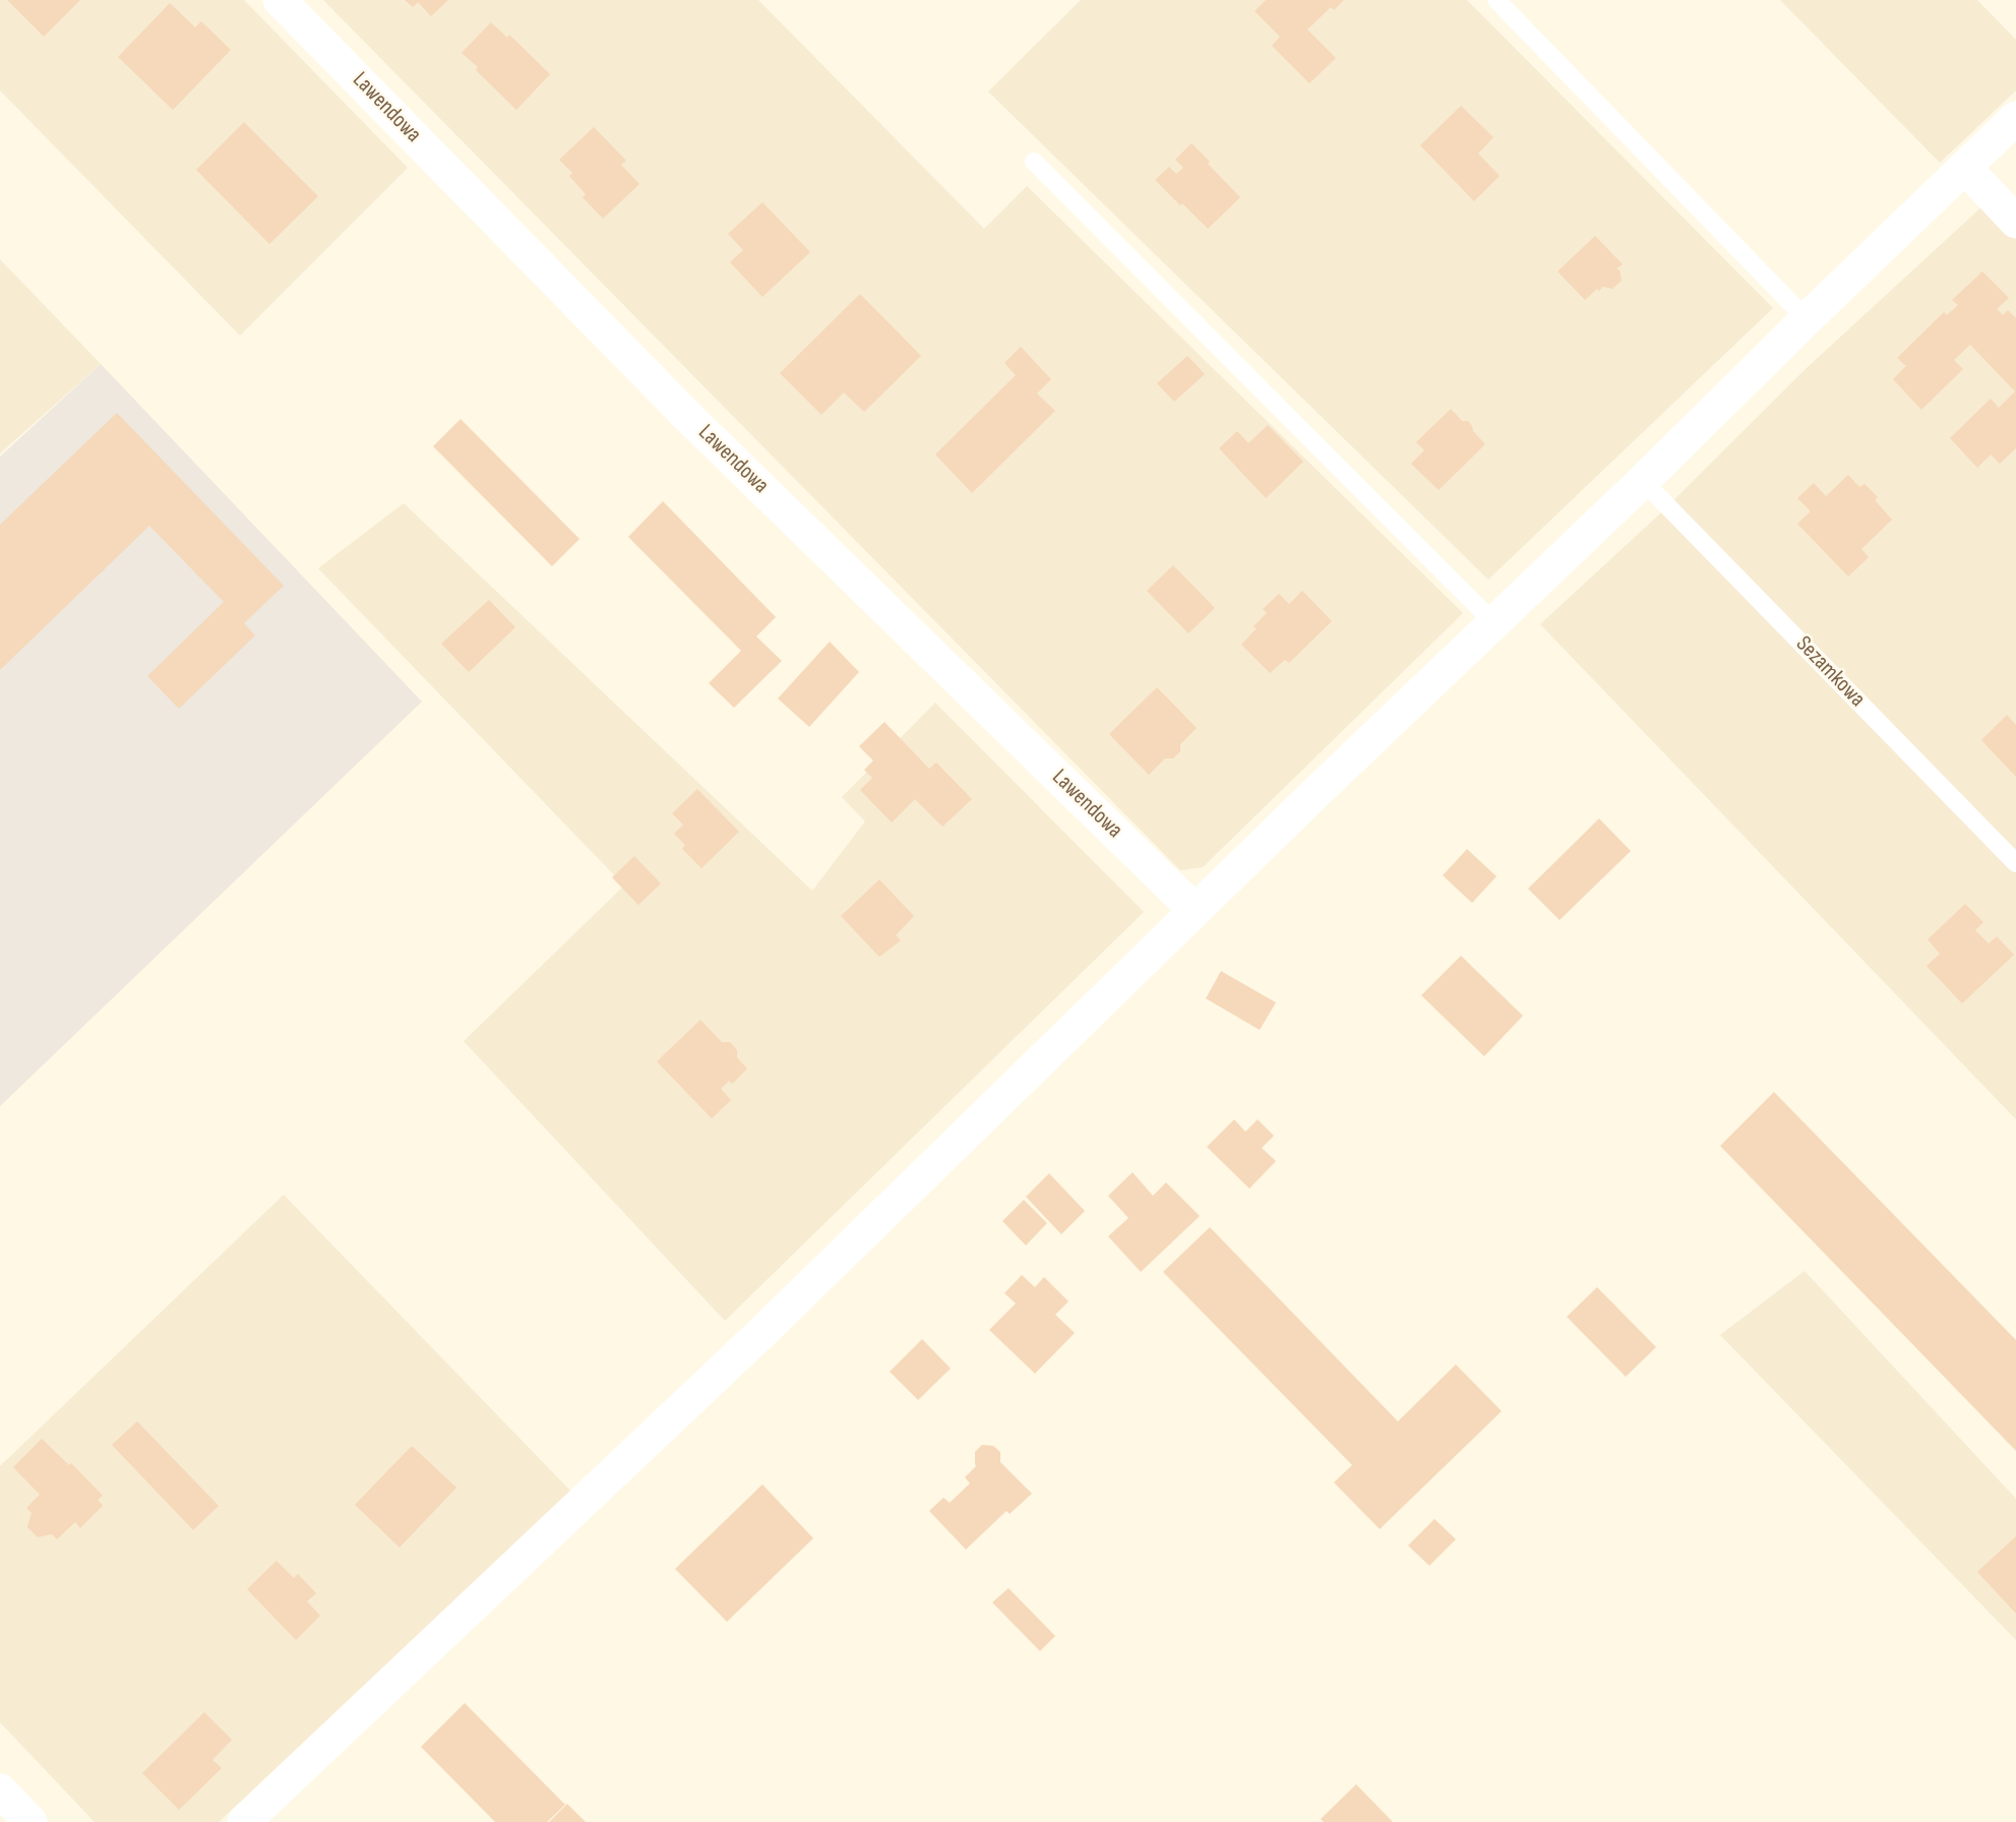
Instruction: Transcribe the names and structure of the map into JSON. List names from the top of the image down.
{
  "streets": {
    "street": ["Lawendowa"],
    "lane": ["Sezamkowa"]
  }
}
